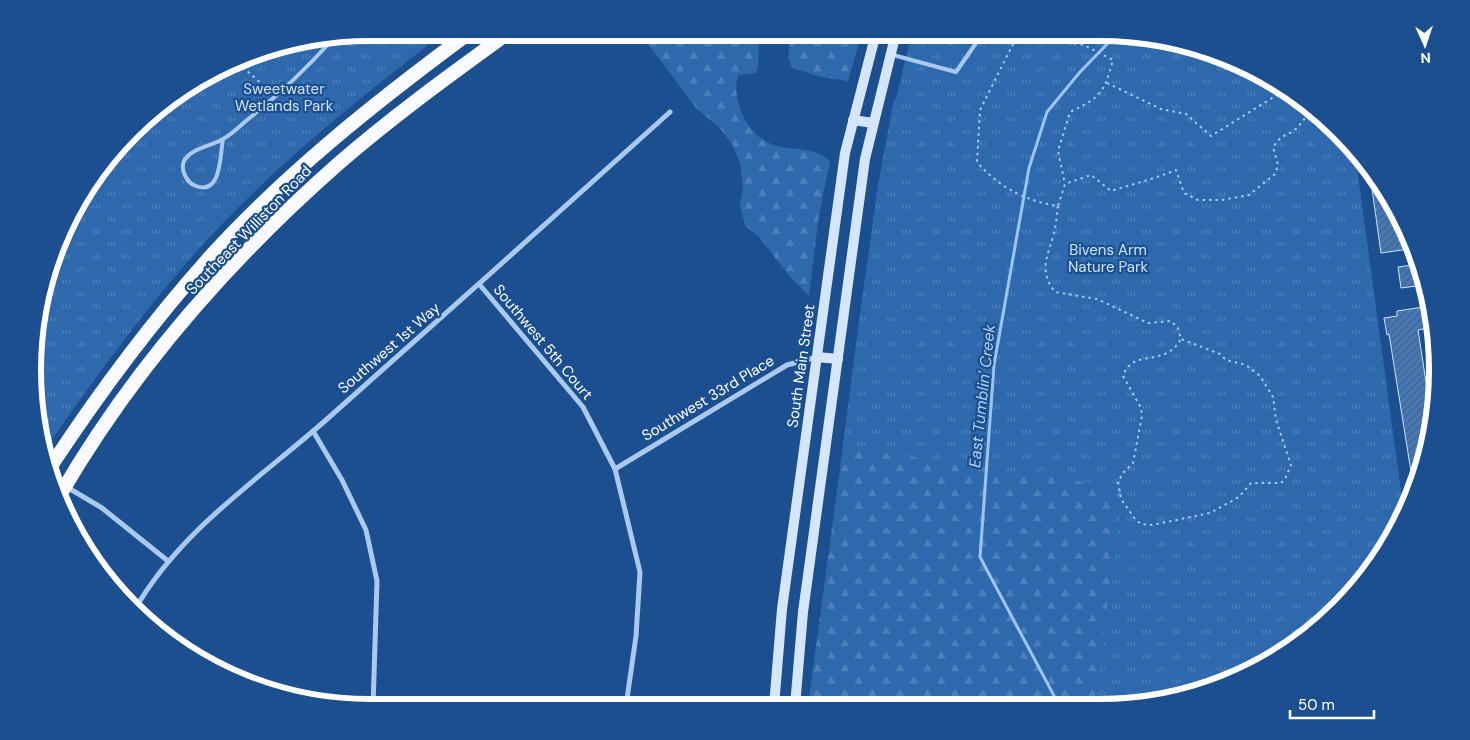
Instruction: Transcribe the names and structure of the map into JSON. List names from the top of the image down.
{
  "streets": {
    "highway": ["Southeast Williston Road"],
    "main road": ["South Main Street"],
    "street": ["Southwest 5th Court", "Southwest 1st Way", "Southwest 33rd Place"]
  },
  "crossings": [
    ["Southwest 5th Court", "Southwest 1st Way"],
    ["Southwest 5th Court", "Southwest 33rd Place"],
    ["South Main Street", "Southwest 33rd Place"]
  ],
  "water": ["East Tumblin' Creek"],
  "parks": ["Sweetwater Wetlands Park", "Bivens Arm Nature Park"],
  "scale_bar": "50 m",
  "north": "bottom"
}
